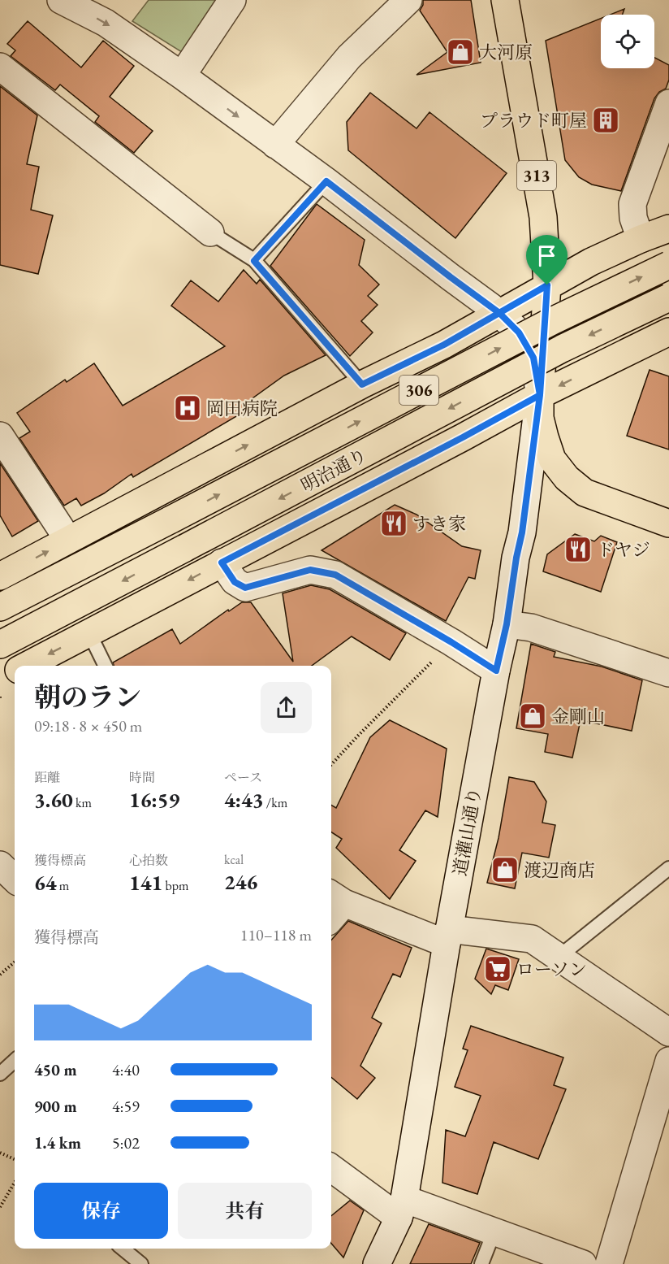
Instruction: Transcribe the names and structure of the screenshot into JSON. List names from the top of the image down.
{
  "streets": {
    "main road": ["313", "306", "明治通り"],
    "street": ["道灌山通り"]
  },
  "crossings": [
    ["313", "306"],
    ["313", "道灌山通り"],
    ["306", "道灌山通り"]
  ],
  "places": {
    "shop": ["大河原", "金剛山", "渡辺商店"],
    "building": ["プラウド町屋"],
    "hospital": ["岡田病院"],
    "restaurant": ["すき家", "ドヤジ"],
    "supermarket": ["ローソン"]
  },
  "page": {
    "heading": ["朝のラン", "09:18 · 8 × 450 m"],
    "stats": [
      ["距離", "3.60 km"],
      ["時間", "16:59"],
      ["ペース", "4:43 /km"],
      ["獲得標高", "64 m"],
      ["心拍数", "141 bpm"],
      ["kcal", "246"]
    ],
    "chart": ["獲得標高", "110–118 m"],
    "list": [
      {
        "name": "450 m",
        "note": "4:40"
      },
      {
        "name": "900 m",
        "note": "4:59"
      },
      {
        "name": "1.4 km",
        "note": "5:02"
      }
    ],
    "buttons": ["保存", "共有"]
  }
}
